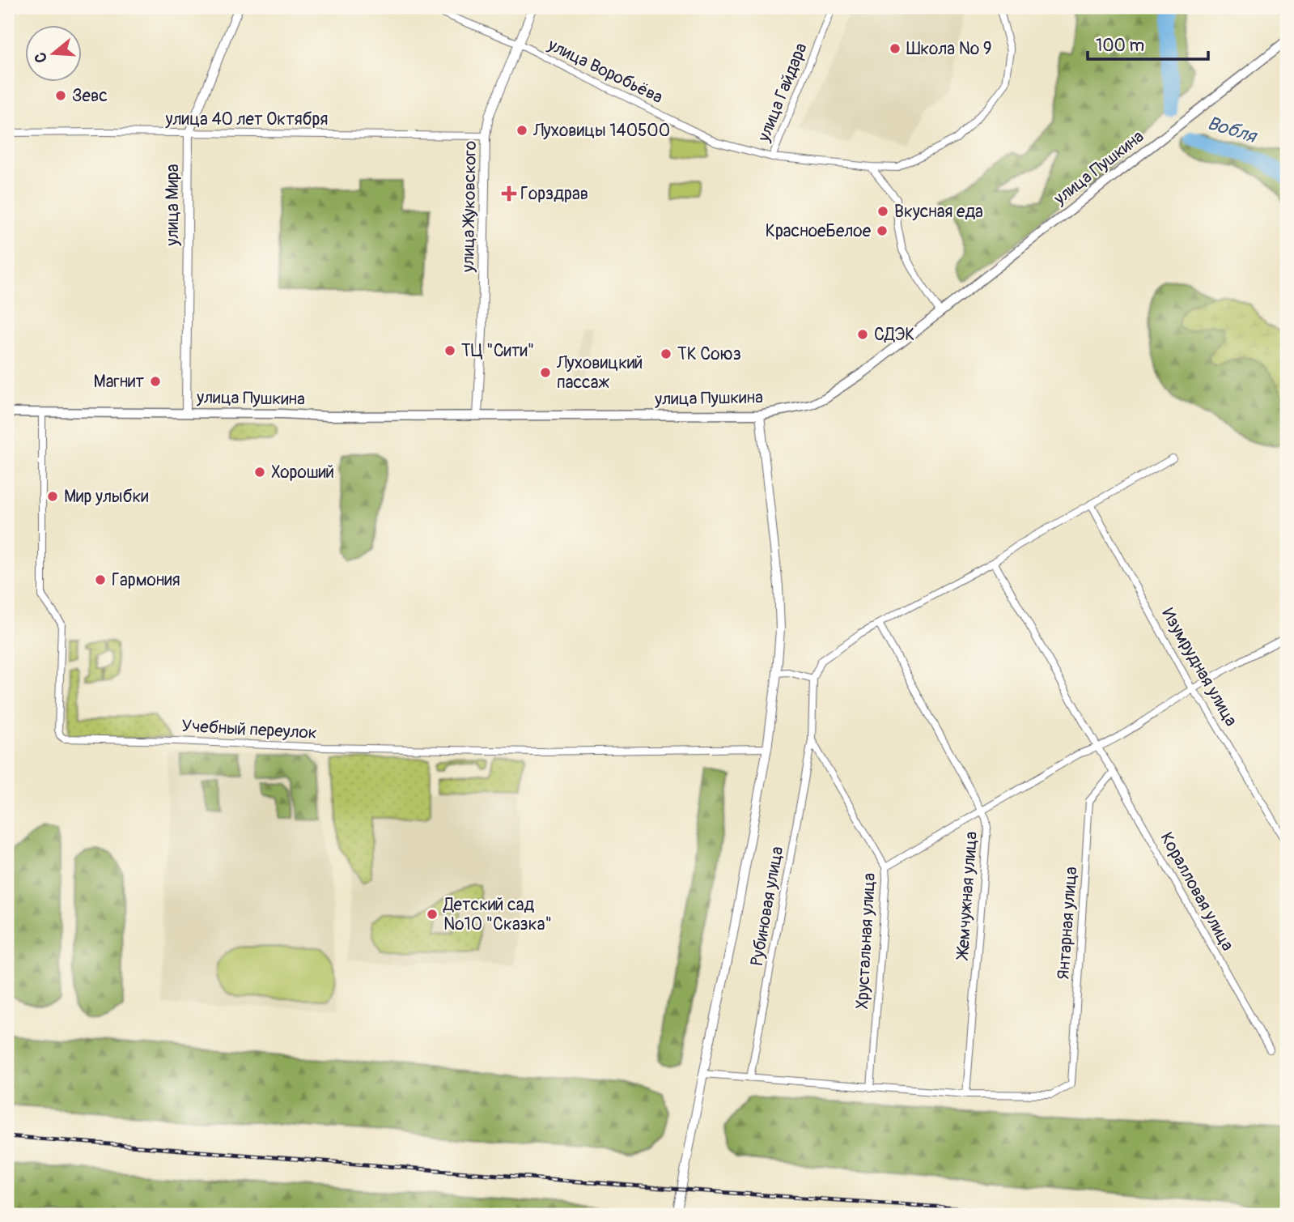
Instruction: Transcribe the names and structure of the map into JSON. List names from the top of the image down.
{
  "streets": {
    "main road": ["улица Пушкина"],
    "street": [
      "улица Воробьёва",
      "улица Гайдара",
      "улица 40 лет Октября",
      "улица Мира",
      "улица Жуковского",
      "Изумрудная улица",
      "Учебный переулок",
      "Коралловая улица",
      "Жемчужная улица",
      "Рубиновая улица",
      "Янтарная улица",
      "Хрустальная улица"
    ]
  },
  "crossings": [
    ["улица Воробьёва", "улица Гайдара"],
    ["улица Воробьёва", "улица Жуковского"],
    ["улица 40 лет Октября", "улица Мира"],
    ["улица 40 лет Октября", "улица Жуковского"],
    ["улица Пушкина", "улица Мира"],
    ["улица Пушкина", "улица Жуковского"],
    ["улица Пушкина", "Учебный переулок"],
    ["Коралловая улица", "Янтарная улица"],
    ["Жемчужная улица", "Янтарная улица"],
    ["Рубиновая улица", "Хрустальная улица"]
  ],
  "water": ["Вобля"],
  "places": {
    "other": [
      "Школа № 9",
      "Зевс",
      "Луховицы 140500",
      "Вкусная еда",
      "КрасноeБелое",
      "СДЭК",
      "ТЦ \"Сити\"",
      "ТК Союз",
      "Луховицкий пассаж",
      "Магнит",
      "Хороший",
      "Мир улыбки",
      "Гармония",
      "Детский сад №10 \"Сказка\""
    ],
    "health": ["Горздрав"]
  },
  "scale_bar": "100 m",
  "north": "left"
}
